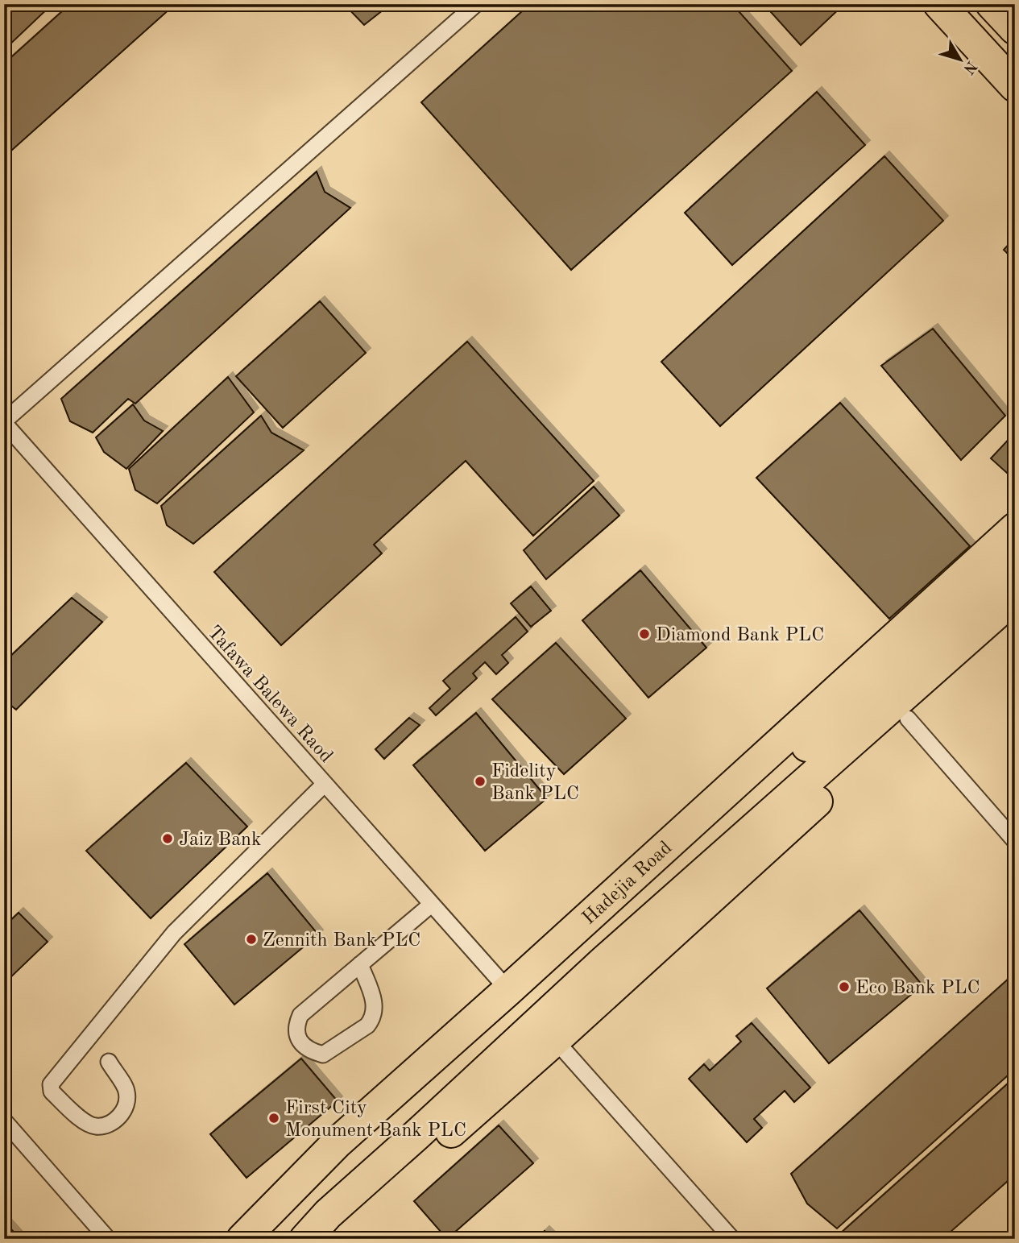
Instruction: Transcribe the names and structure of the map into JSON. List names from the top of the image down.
{
  "streets": {
    "main road": ["Hadejia Road"],
    "lane": ["Tafawa Balewa Raod"]
  },
  "crossings": [
    ["Tafawa Balewa Raod", "Hadejia Road"]
  ],
  "places": [
    "Diamond Bank PLC",
    "Fidelity Bank PLC",
    "Jaiz Bank",
    "Zennith Bank PLC",
    "Eco Bank PLC",
    "First City Monument Bank PLC"
  ],
  "north": "bottom right"
}
